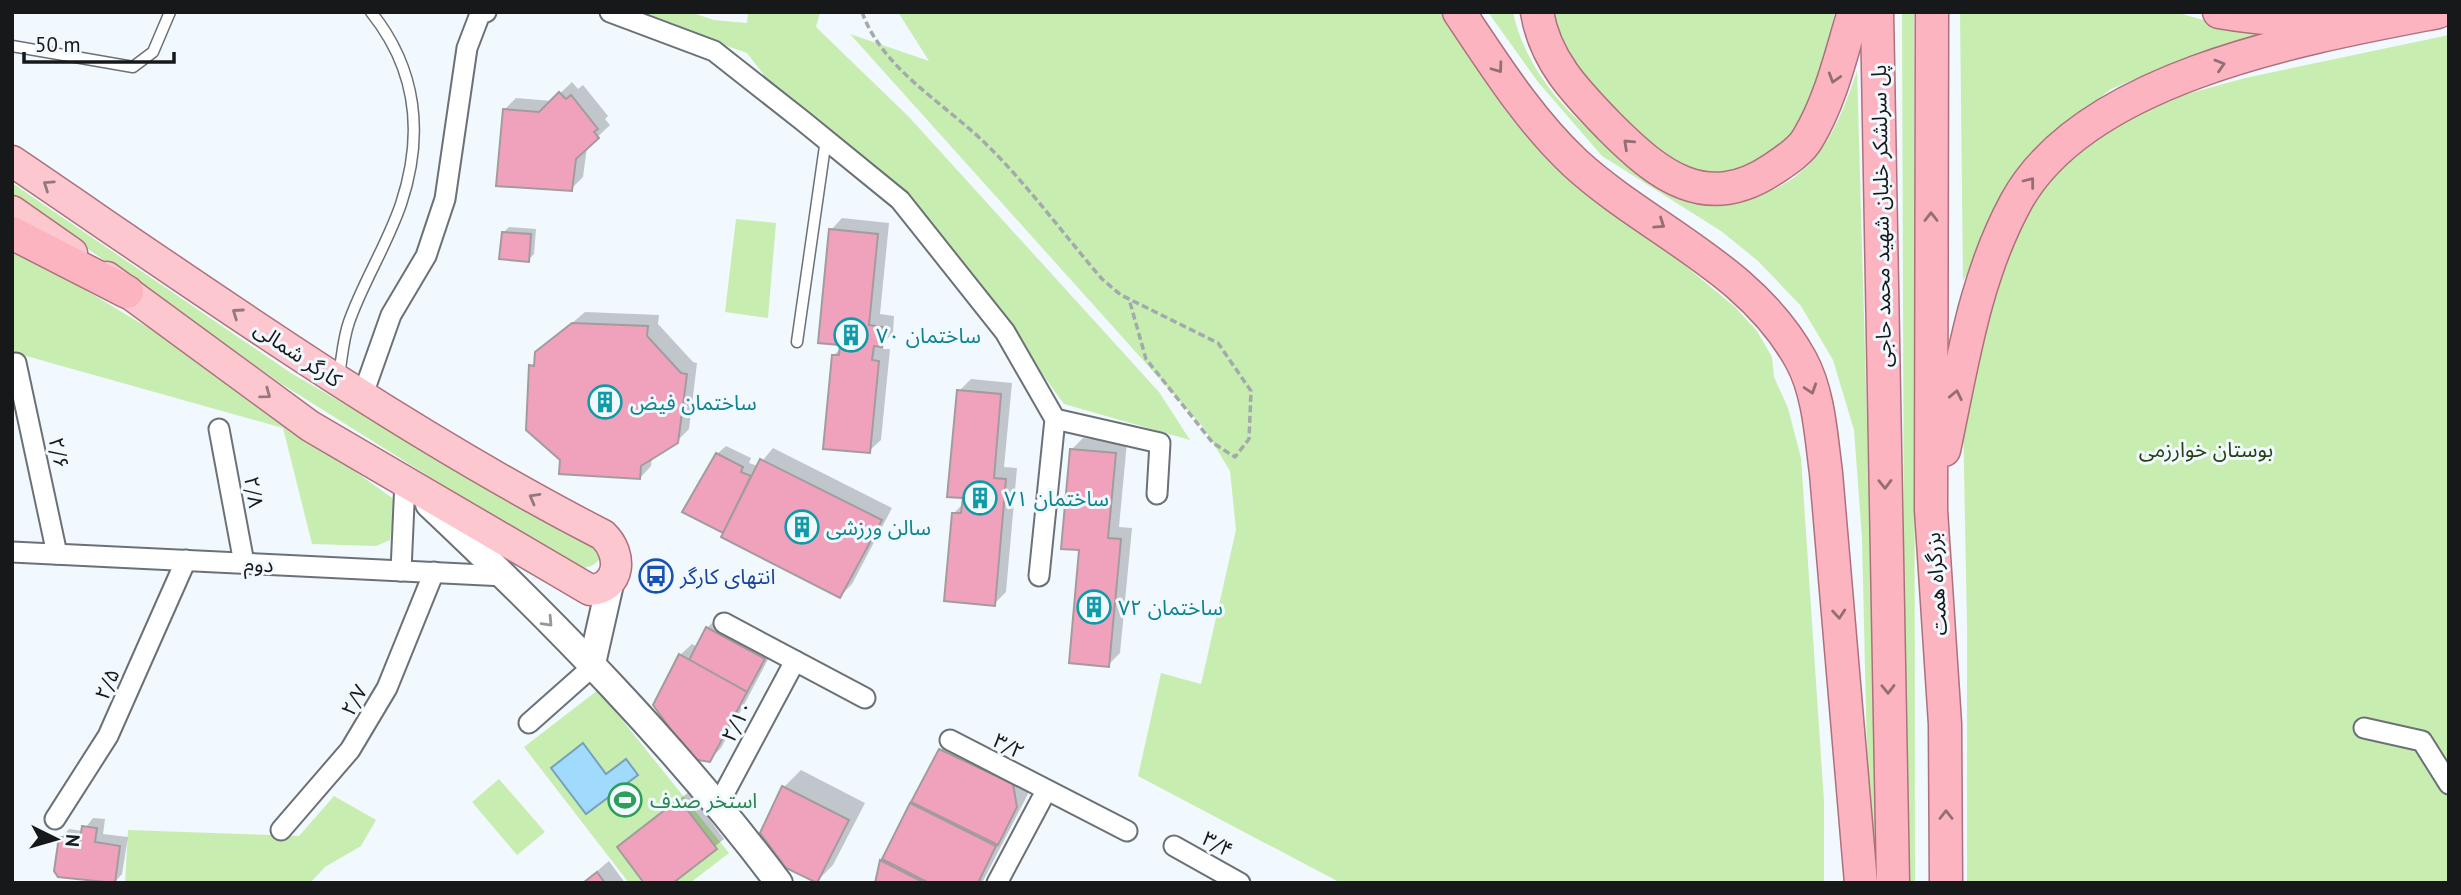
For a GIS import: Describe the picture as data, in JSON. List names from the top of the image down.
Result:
{
  "streets": {
    "highway": ["پل سرلشکر خلبان شهید محمد حاجی", "بزرگراه همت"],
    "main road": ["کارگر شمالی"],
    "street": [
      "۲/۶",
      "۲/۸",
      "دوم",
      "۲/۵",
      "۲/۷",
      "۲/۱۰",
      "۳/۲",
      "۳/۴"
    ]
  },
  "crossings": [
    ["۲/۶", "دوم"],
    ["۲/۸", "دوم"],
    ["دوم", "۲/۵"],
    ["دوم", "۲/۷"]
  ],
  "one_way": ["پل سرلشکر خلبان شهید محمد حاجی", "بزرگراه همت"],
  "parks": ["بوستان خوارزمی"],
  "places": {
    "building": [
      "ساختمان ۷۰",
      "ساختمان فیض",
      "ساختمان ۷۱",
      "سالن ورزشی",
      "ساختمان ۷۲"
    ],
    "bus stop": ["انتهای کارگر"],
    "sports": ["استخر صدف"]
  },
  "scale_bar": "50 m",
  "north": "right"
}
